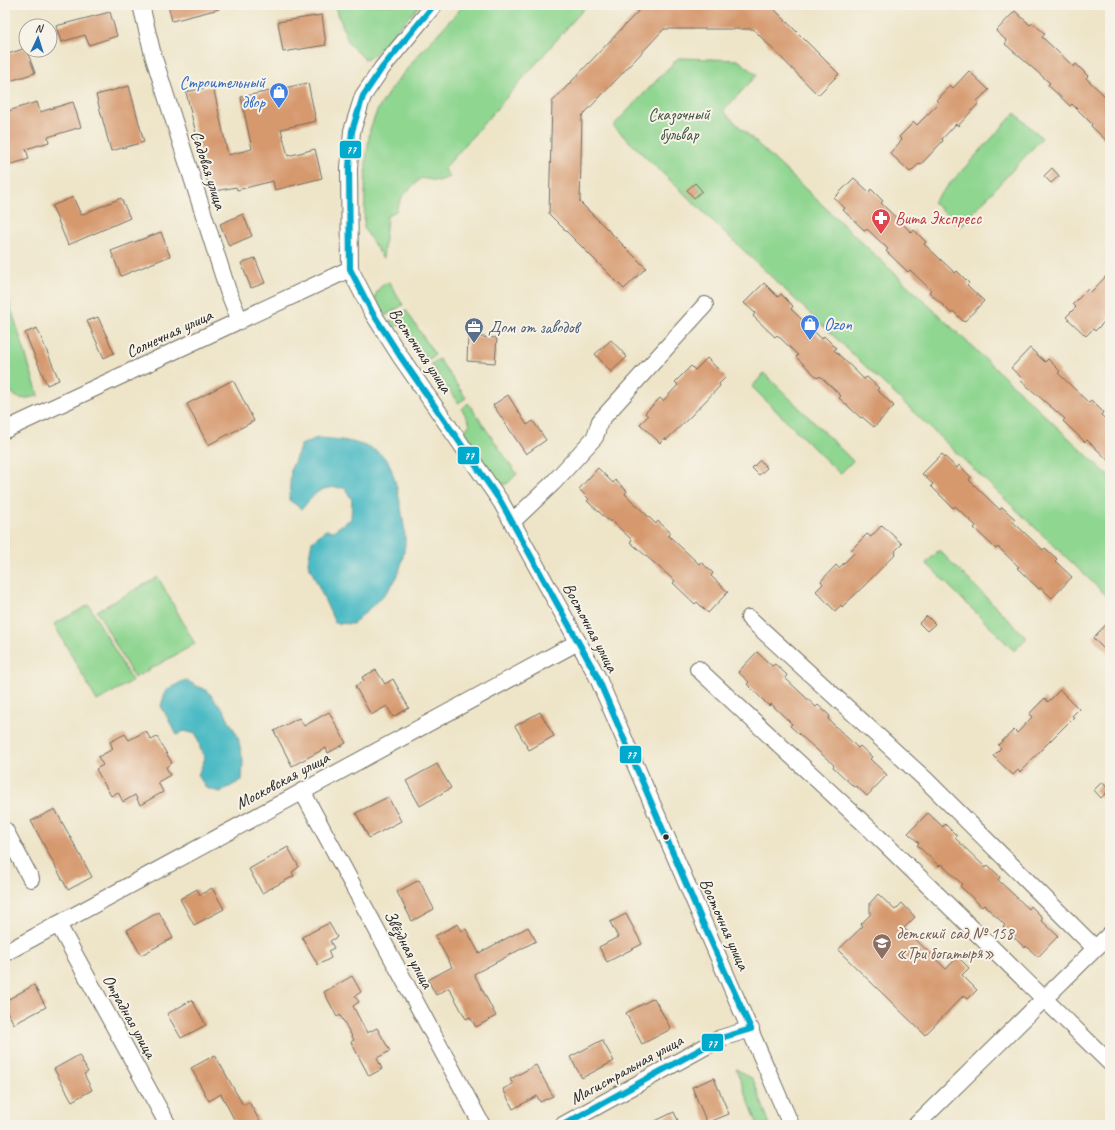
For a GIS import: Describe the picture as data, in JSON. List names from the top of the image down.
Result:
{
  "streets": {
    "street": [
      "Садовая улица",
      "Солнечная улица",
      "Восточная улица",
      "Московская улица",
      "Звёздная улица",
      "Отрадная улица",
      "Магистральная улица"
    ]
  },
  "crossings": [
    ["Садовая улица", "Солнечная улица"],
    ["Солнечная улица", "Восточная улица"],
    ["Восточная улица", "Московская улица"],
    ["Восточная улица", "Магистральная улица"],
    ["Московская улица", "Звёздная улица"],
    ["Московская улица", "Отрадная улица"]
  ],
  "parks": ["Сказочный бульвар"],
  "places": {
    "shop": ["Строительный двор", "Ozon"],
    "pharmacy": ["Вита Экспресс"],
    "office": ["Дом от заводов"],
    "school or university": ["детский сад № 158 «Три богатыря»"]
  },
  "lines": ["transit line 77"],
  "north": "top"
}
